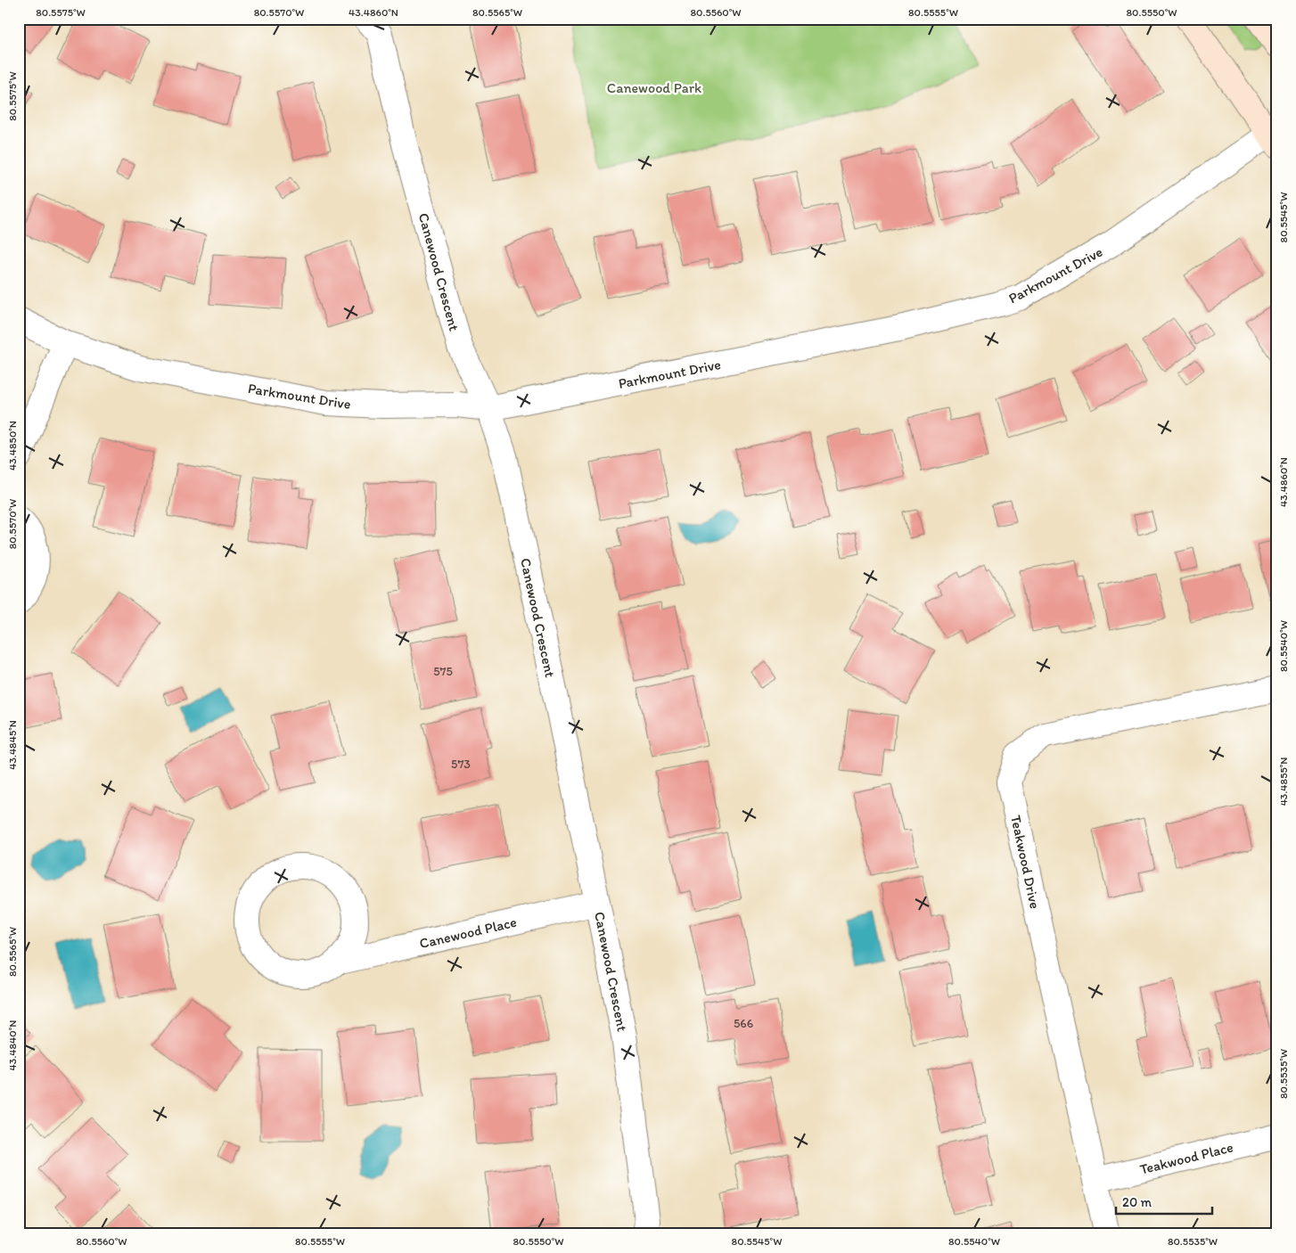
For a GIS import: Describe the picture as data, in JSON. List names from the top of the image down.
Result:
{
  "streets": {
    "street": [
      "Canewood Crescent",
      "Parkmount Drive",
      "Teakwood Drive",
      "Canewood Place",
      "Teakwood Place"
    ]
  },
  "crossings": [
    ["Canewood Crescent", "Parkmount Drive"],
    ["Canewood Crescent", "Canewood Place"],
    ["Teakwood Drive", "Teakwood Place"]
  ],
  "parks": ["Canewood Park"],
  "house_numbers": ["575", "573", "566"],
  "scale_bar": "20 m",
  "coordinates": [
    "80.5575°W",
    "80.5570°W",
    "43.4860°N",
    "80.5565°W",
    "80.5560°W",
    "80.5555°W",
    "80.5550°W",
    "80.5545°W",
    "43.4850°N",
    "80.5540°W",
    "43.4845°N",
    "43.4855°N",
    "43.4840°N",
    "80.5535°W"
  ]
}
